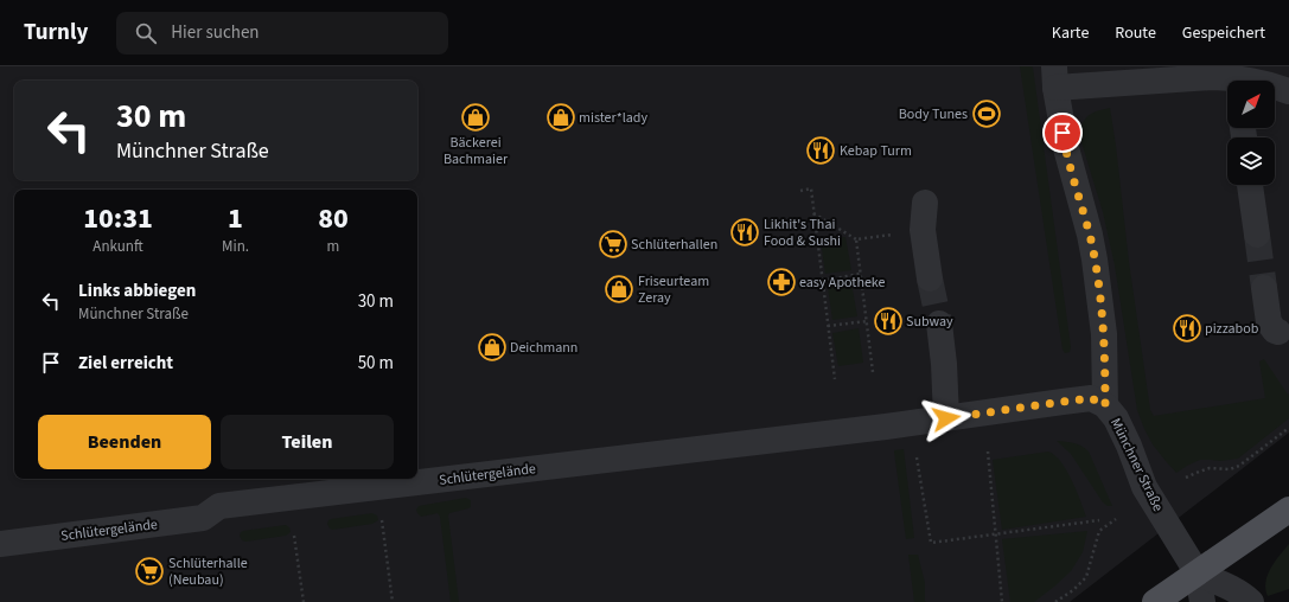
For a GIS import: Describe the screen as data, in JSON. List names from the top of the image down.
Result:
{
  "streets": {
    "street": ["Münchner Straße", "Schlütergelände"]
  },
  "crossings": [
    ["Münchner Straße", "Schlütergelände"]
  ],
  "places": {
    "sports": ["Body Tunes"],
    "shop": [
      "Bäckerei Bachmaier",
      "mister*lady",
      "Friseurteam Zeray",
      "Deichmann"
    ],
    "restaurant": [
      "Kebap Turm",
      "Likhit's Thai Food & Sushi",
      "Subway",
      "pizzabob"
    ],
    "supermarket": ["Schlüterhallen", "Schlüterhalle (Neubau)"],
    "pharmacy": ["easy Apotheke"]
  },
  "north": "top right",
  "page": {
    "header": "Turnly",
    "search": "Hier suchen",
    "nav": ["Karte", "Route", "Gespeichert"],
    "turn": ["30 m", "Münchner Straße"],
    "eta": [
      "10:31",
      "Ankunft",
      "1",
      "Min.",
      "80",
      "m"
    ],
    "list": [
      {
        "name": "Links abbiegen",
        "note": "Münchner Straße",
        "value": "30 m"
      },
      {
        "name": "Ziel erreicht",
        "value": "50 m"
      }
    ],
    "buttons": ["Beenden", "Teilen"]
  }
}
